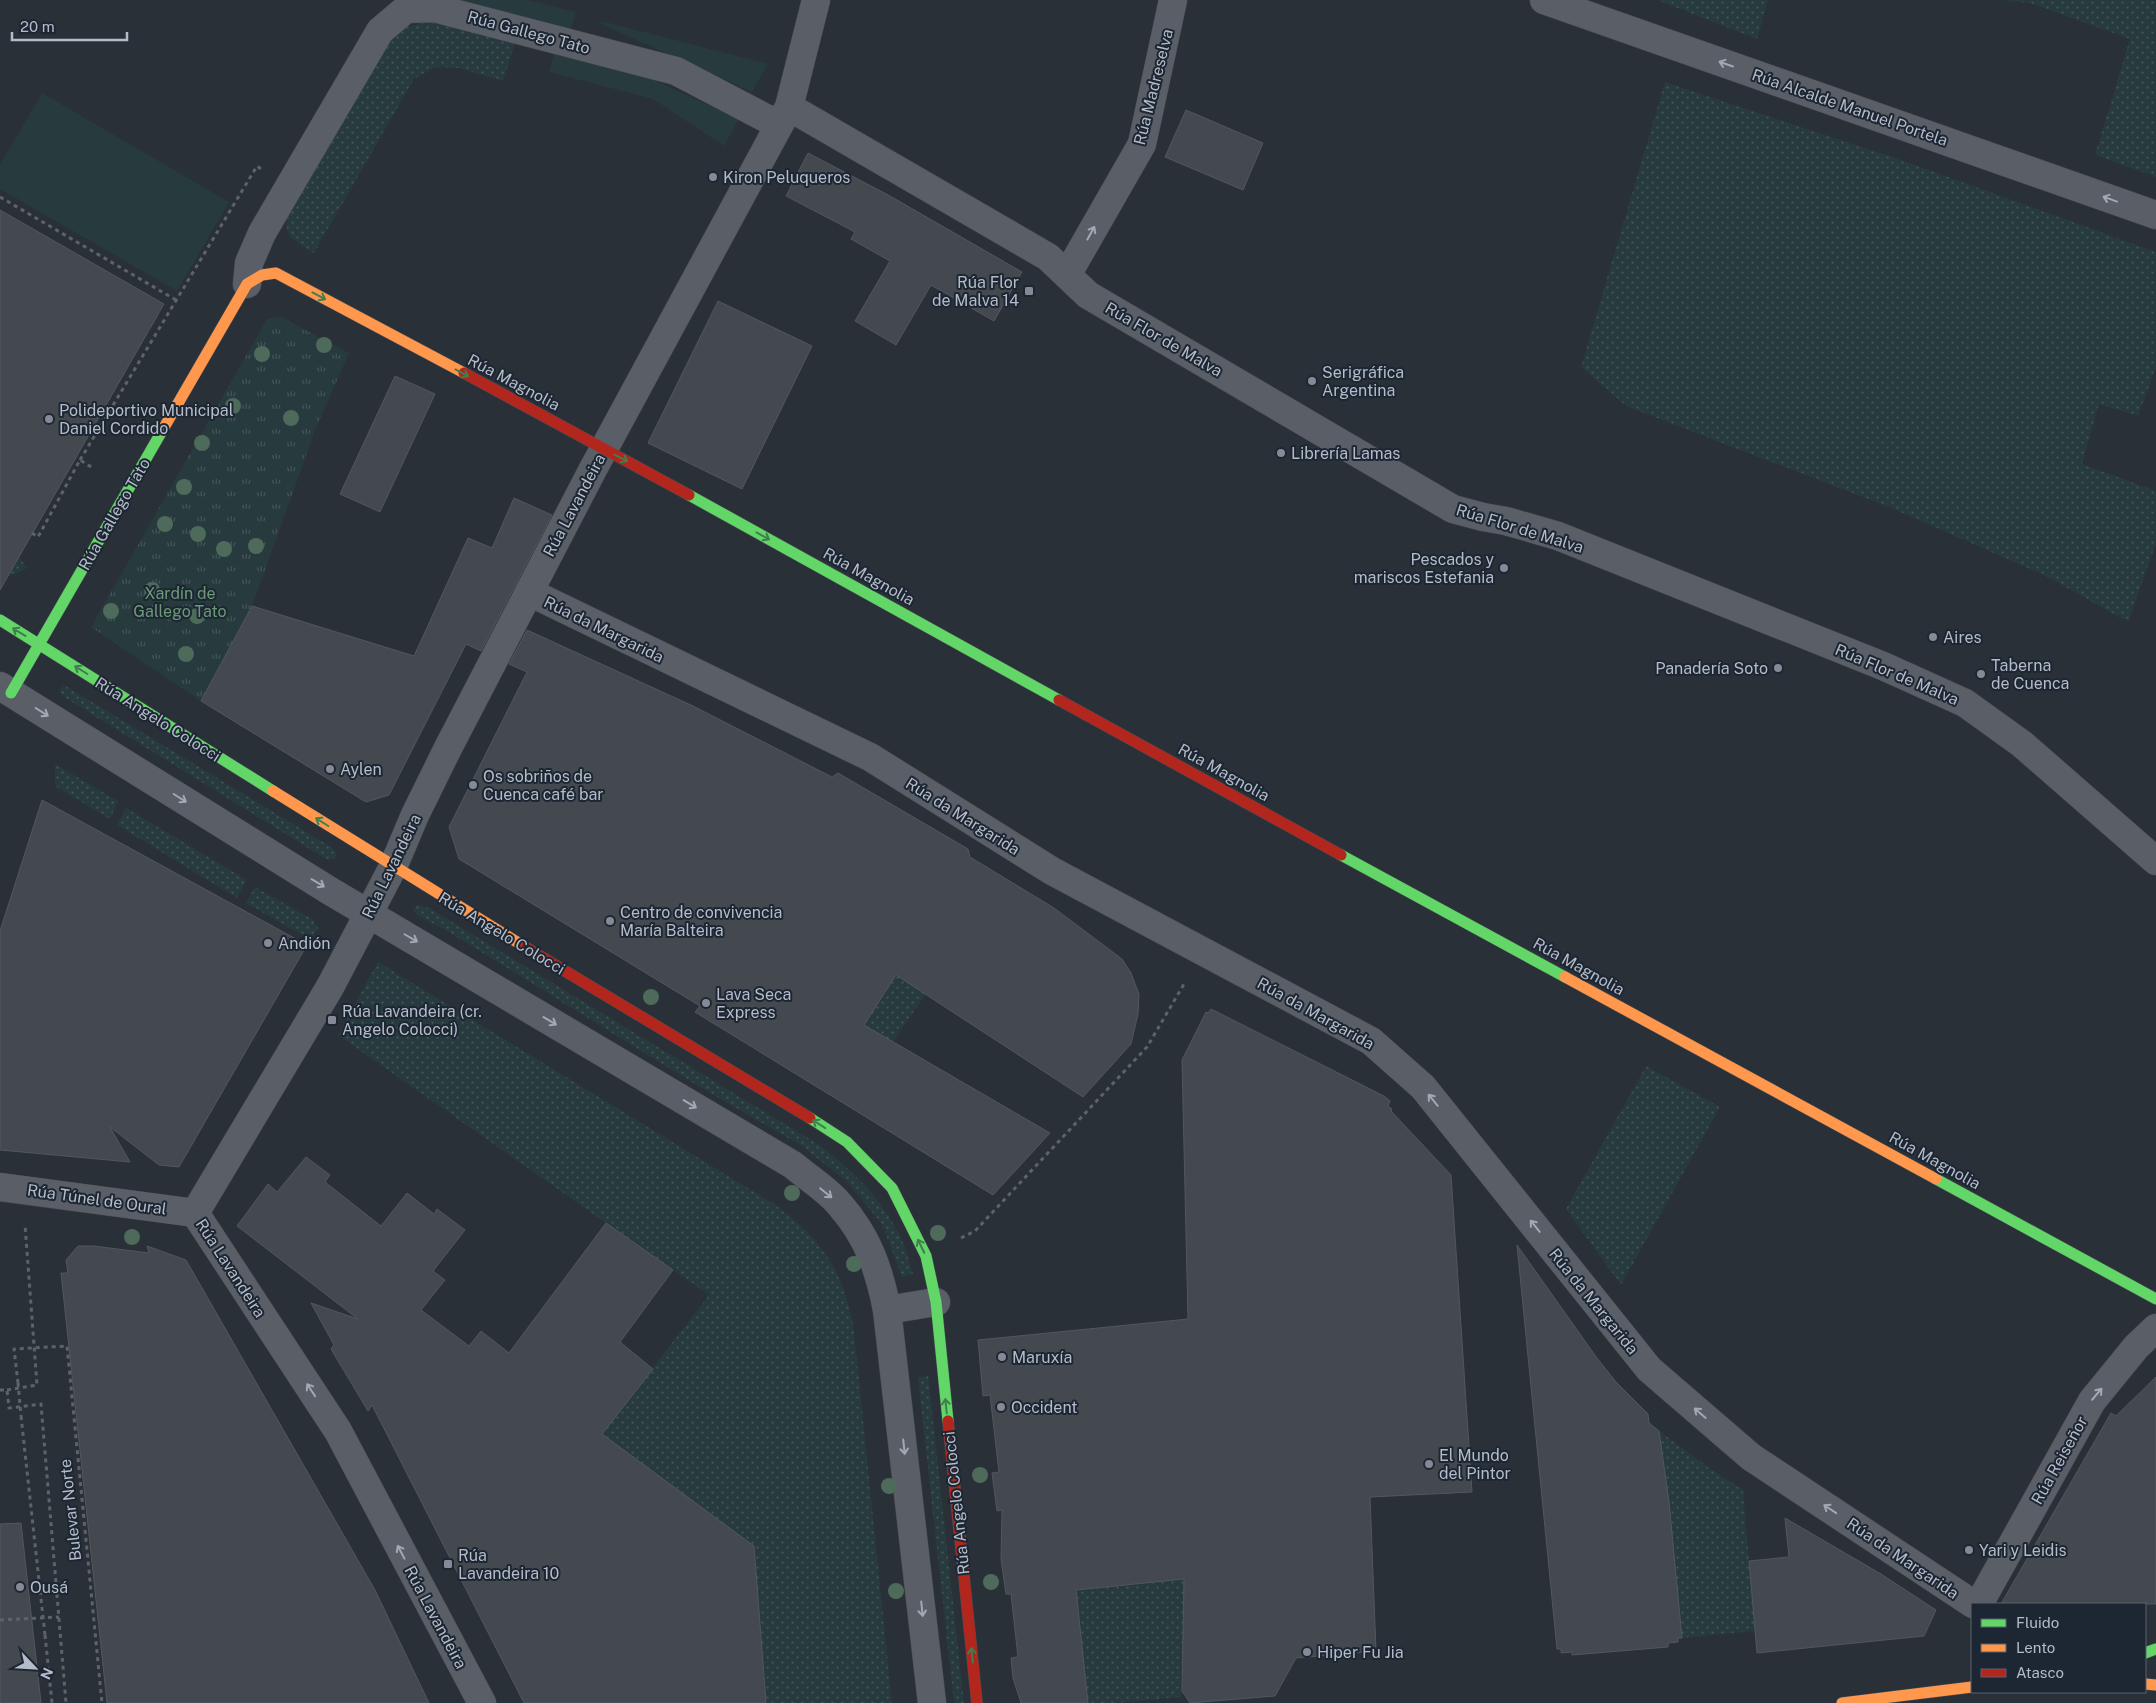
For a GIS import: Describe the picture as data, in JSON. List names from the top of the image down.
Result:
{
  "streets": {
    "street": [
      "Rúa Gallego Tato",
      "Rúa Madreselva",
      "Rúa Alcalde Manuel Portela",
      "Rúa Flor de Malva",
      "Rúa Magnolia",
      "Rúa Lavandeira",
      "Rúa da Margarida",
      "Rúa Angelo Colocci",
      "Rúa Túnel de Oural",
      "Rúa Reiseñor"
    ],
    "path": ["Bulevar Norte"]
  },
  "crossings": [
    ["Rúa Gallego Tato", "Rúa Flor de Malva"],
    ["Rúa Gallego Tato", "Rúa Magnolia"],
    ["Rúa Gallego Tato", "Rúa Lavandeira"],
    ["Rúa Gallego Tato", "Rúa Angelo Colocci"],
    ["Rúa Madreselva", "Rúa Flor de Malva"],
    ["Rúa Flor de Malva", "Rúa Lavandeira"],
    ["Rúa Magnolia", "Rúa Lavandeira"],
    ["Rúa Lavandeira", "Rúa da Margarida"],
    ["Rúa Lavandeira", "Rúa Angelo Colocci"],
    ["Rúa Lavandeira", "Rúa Túnel de Oural"]
  ],
  "one_way": [
    "Rúa Madreselva",
    "Rúa Alcalde Manuel Portela",
    "Rúa Magnolia",
    "Rúa da Margarida",
    "Rúa Reiseñor"
  ],
  "parks": ["Xardín de Gallego Tato"],
  "places": {
    "other": [
      "Kiron Peluqueros",
      "Serigráfica Argentina",
      "Polideportivo Municipal Daniel Cordido",
      "Librería Lamas",
      "Pescados y mariscos Estefania",
      "Aires",
      "Panadería Soto",
      "Taberna de Cuenca",
      "Aylen",
      "Os sobriños de Cuenca café bar",
      "Centro de convivencia María Balteira",
      "Andión",
      "Lava Seca Express",
      "Maruxía",
      "Occident",
      "El Mundo del Pintor",
      "Yari y Leidis",
      "Ousá",
      "Hiper Fu Jia"
    ],
    "transit": ["Rúa Flor de Malva 14", "Rúa Lavandeira (cr. Angelo Colocci)", "Rúa Lavandeira 10"]
  },
  "legend": ["Fluido", "Lento", "Atasco"],
  "scale_bar": "20 m",
  "north": "bottom right"
}
